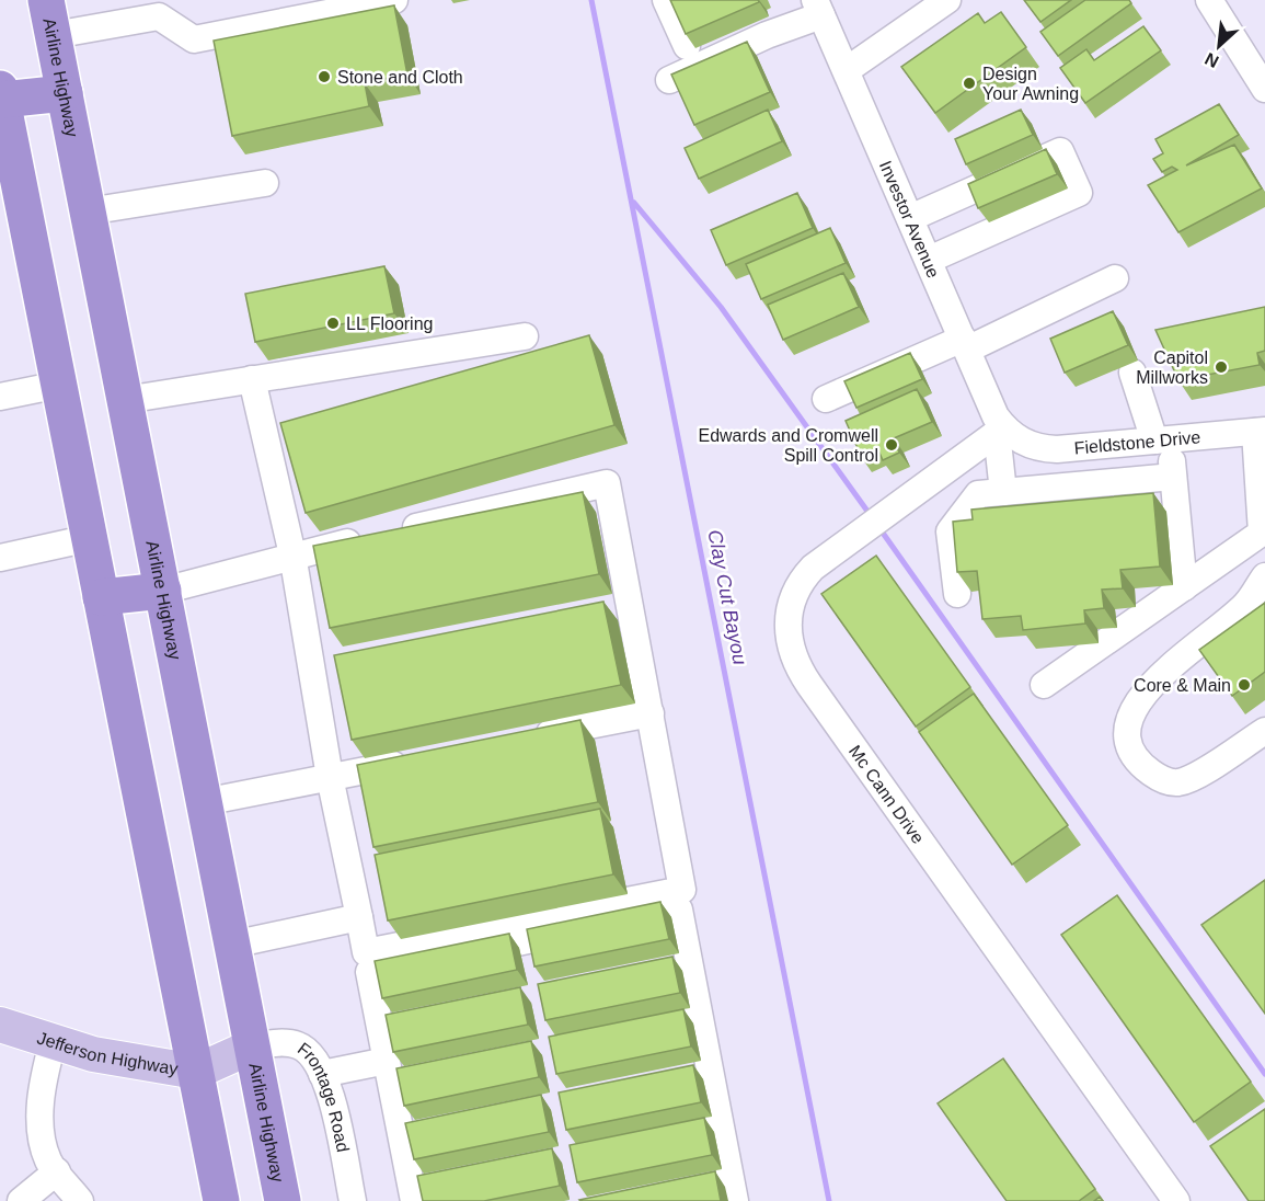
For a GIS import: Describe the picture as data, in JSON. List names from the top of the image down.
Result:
{
  "streets": {
    "highway": ["Airline Highway"],
    "main road": ["Jefferson Highway"],
    "street": [
      "Investor Avenue",
      "Fieldstone Drive",
      "Mc Cann Drive",
      "Frontage Road"
    ]
  },
  "crossings": [
    ["Airline Highway", "Jefferson Highway"],
    ["Airline Highway", "Frontage Road"],
    ["Investor Avenue", "Fieldstone Drive"],
    ["Investor Avenue", "Mc Cann Drive"],
    ["Fieldstone Drive", "Mc Cann Drive"],
    ["Jefferson Highway", "Frontage Road"]
  ],
  "water": ["Clay Cut Bayou"],
  "places": [
    "Stone and Cloth",
    "Design Your Awning",
    "LL Flooring",
    "Capitol Millworks",
    "Edwards and Cromwell Spill Control",
    "Core & Main"
  ],
  "north": "bottom left"
}
